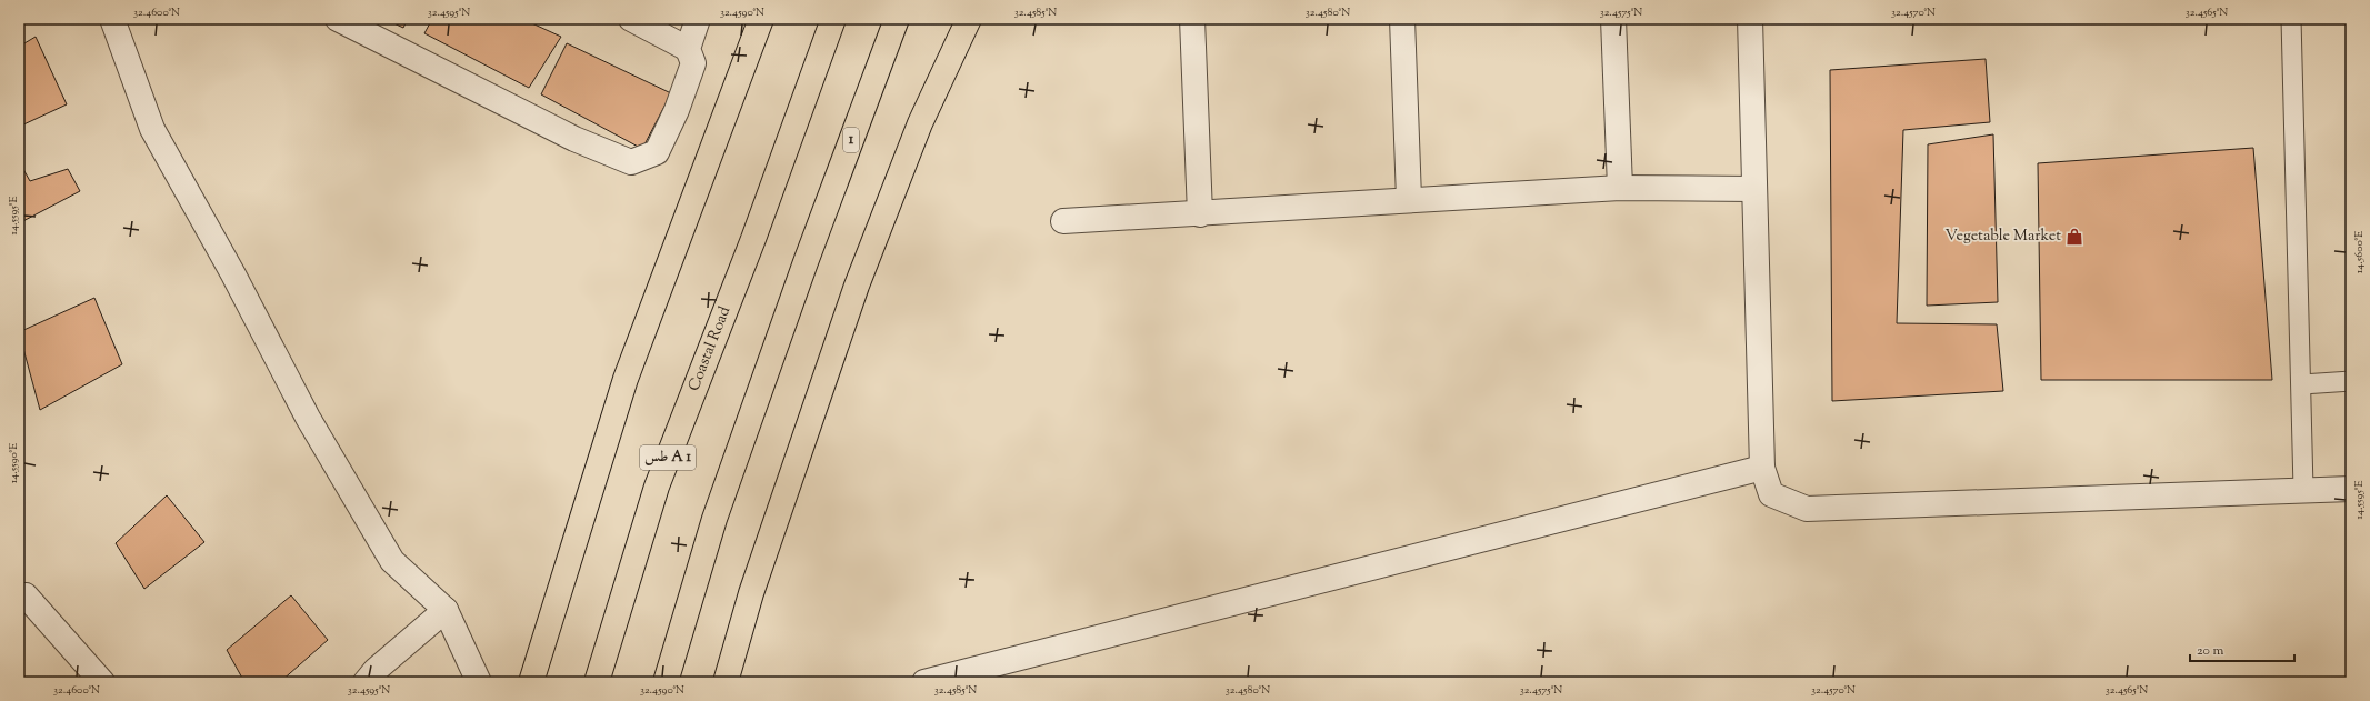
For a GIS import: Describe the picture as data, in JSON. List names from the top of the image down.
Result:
{
  "streets": {
    "highway": ["1", "Coastal Road", "طس A 1"]
  },
  "places": {
    "shop": ["Vegetable Market"]
  },
  "scale_bar": "20 m",
  "coordinates": [
    "32.4600°N",
    "32.4595°N",
    "32.4590°N",
    "32.4585°N",
    "32.4580°N",
    "32.4575°N",
    "32.4570°N",
    "32.4565°N",
    "14.5595°E",
    "14.5600°E",
    "14.5590°E"
  ]
}
